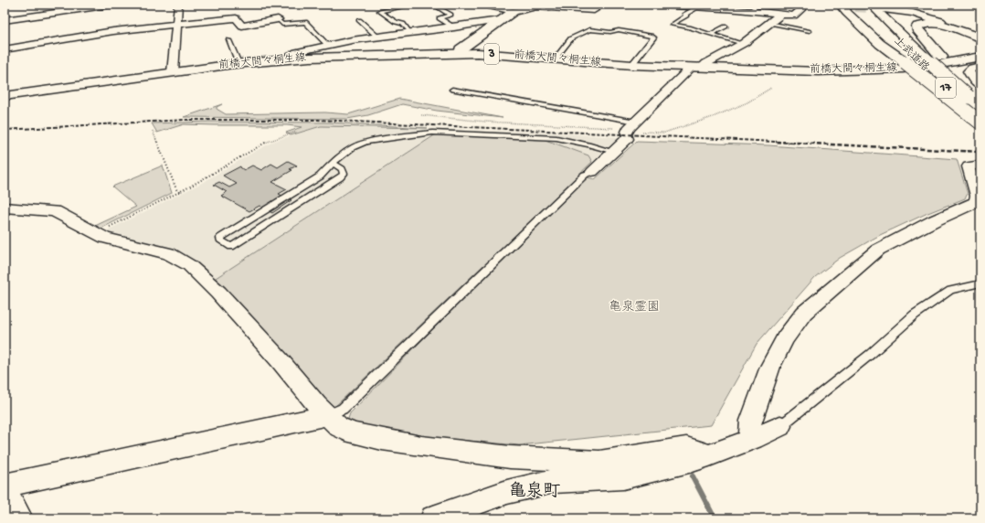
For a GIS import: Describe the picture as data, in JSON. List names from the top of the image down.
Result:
{
  "streets": {
    "main road": [
      "3",
      "上武道路",
      "前橋大間々桐生線",
      "17"
    ]
  },
  "districts": ["亀泉町"],
  "parks": ["亀泉霊園"]
}
